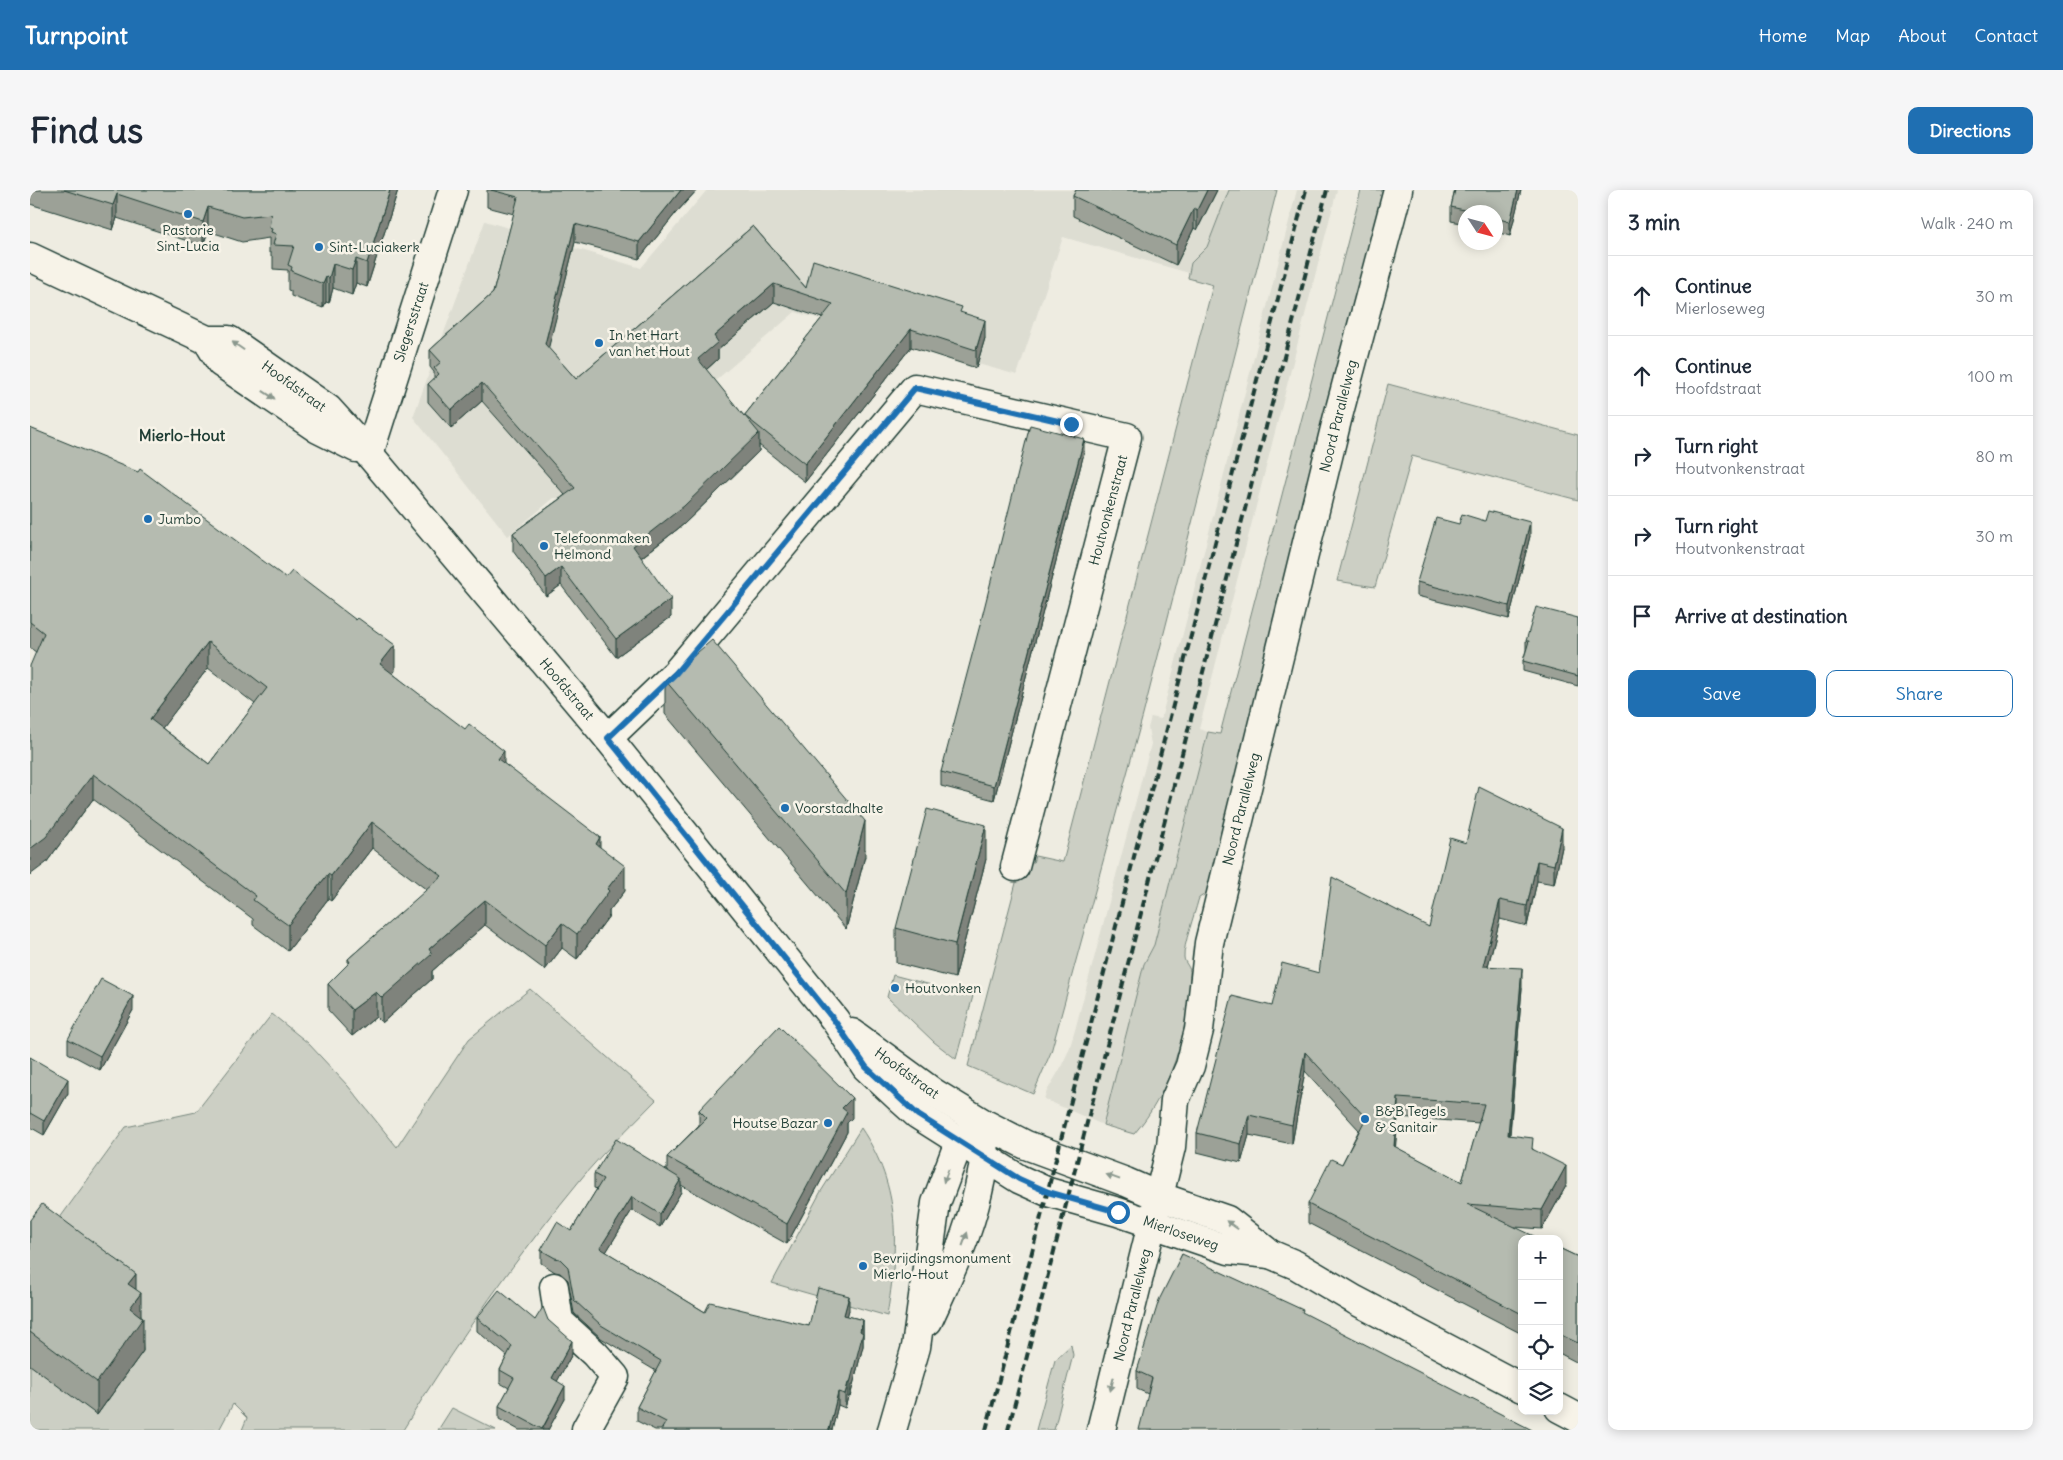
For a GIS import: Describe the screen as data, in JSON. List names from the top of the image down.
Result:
{
  "streets": {
    "street": [
      "Slegersstraat",
      "Hoofdstraat",
      "Noord Parallelweg",
      "Houtvonkenstraat",
      "Mierloseweg"
    ]
  },
  "crossings": [
    ["Slegersstraat", "Hoofdstraat"],
    ["Hoofdstraat", "Houtvonkenstraat"],
    ["Hoofdstraat", "Mierloseweg"],
    ["Noord Parallelweg", "Mierloseweg"]
  ],
  "districts": ["Mierlo-Hout"],
  "places": [
    "Pastorie Sint-Lucia",
    "Sint-Luciakerk",
    "In het Hart van het Hout",
    "Jumbo",
    "Telefoonmaken Helmond",
    "Voorstadhalte",
    "Houtvonken",
    "B&B Tegels & Sanitair",
    "Houtse Bazar",
    "Bevrijdingsmonument Mierlo-Hout"
  ],
  "north": "bottom right",
  "page": {
    "header": "Turnpoint",
    "nav": [
      "Home",
      "Map",
      "About",
      "Contact"
    ],
    "buttons": [
      "Directions",
      ["Save", "Share"]
    ],
    "title": "Find us",
    "heading": ["3 min", "Walk · 240 m"],
    "list": [
      ["Continue", "Mierloseweg", "30 m"],
      ["Continue", "Hoofdstraat", "100 m"],
      ["Turn right", "Houtvonkenstraat", "80 m"],
      ["Turn right", "Houtvonkenstraat", "30 m"],
      "Arrive at destination"
    ],
    "map_buttons": ["+", "−"]
  }
}
